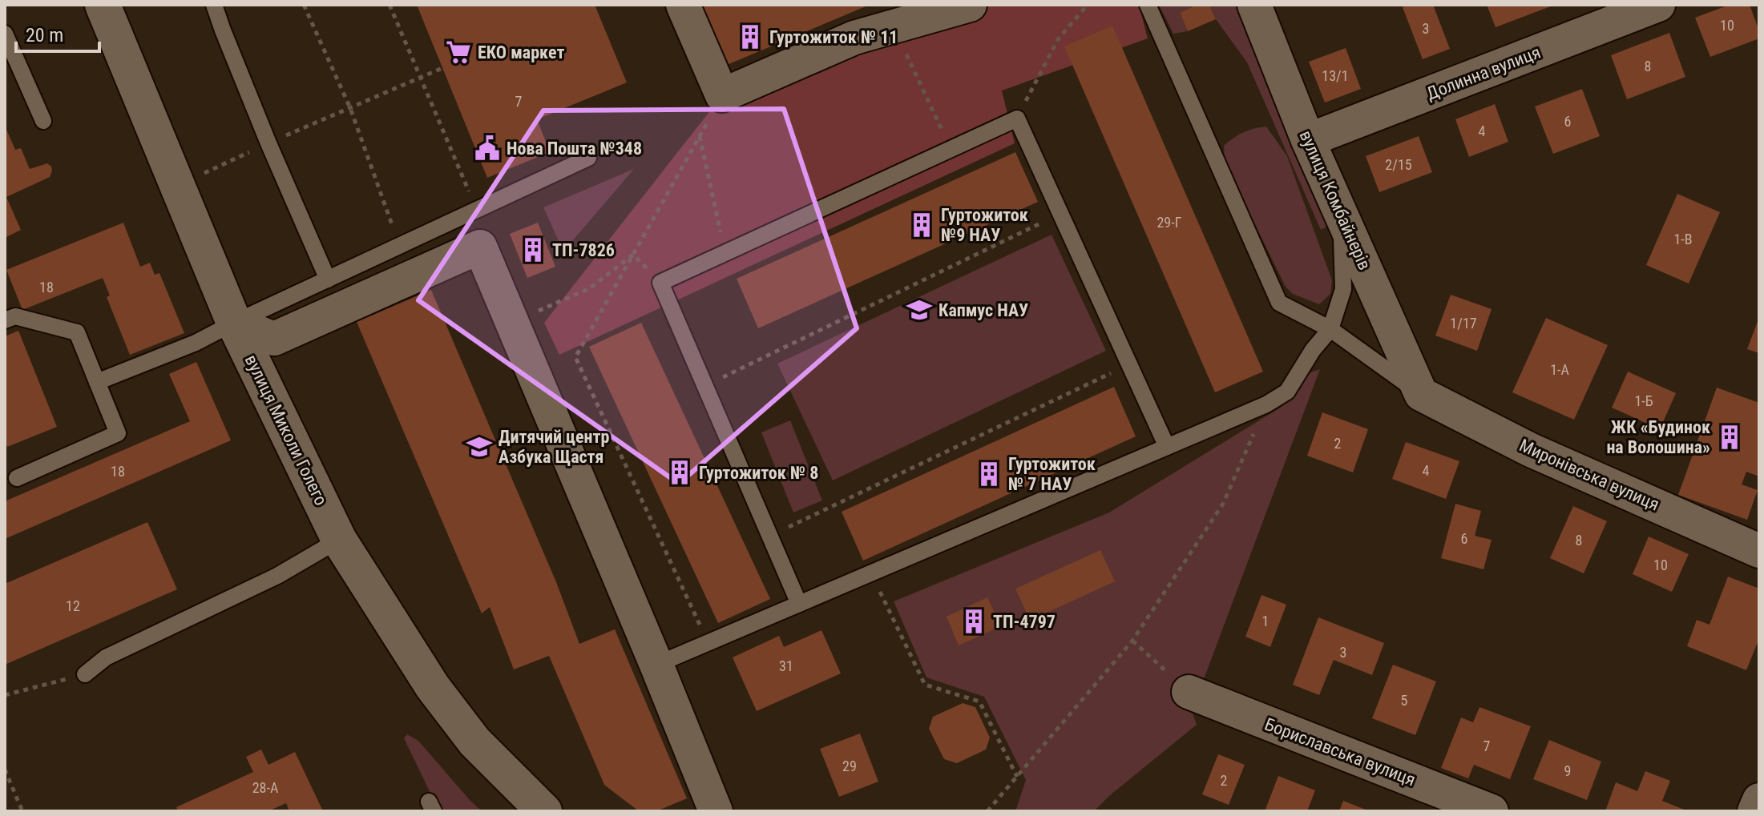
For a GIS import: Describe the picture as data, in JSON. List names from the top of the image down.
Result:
{
  "streets": {
    "main road": ["вулиця Миколи Голего"],
    "street": [
      "Долинна вулиця",
      "вулиця Комбайнерів",
      "Миронівська вулиця",
      "Бориславська вулиця"
    ]
  },
  "crossings": [
    ["Долинна вулиця", "вулиця Комбайнерів"],
    ["вулиця Комбайнерів", "Миронівська вулиця"]
  ],
  "places": {
    "building": [
      "Гуртожиток № 11",
      "Гуртожиток №9 НАУ",
      "ТП-7826",
      "ЖК «Будинок на Волошина»",
      "Гуртожиток № 8",
      "Гуртожиток № 7 НАУ",
      "ТП-4797"
    ],
    "supermarket": ["ЕКО маркет"],
    "public building": ["Нова Пошта №348"],
    "school or university": ["Капмус НАУ", "Дитячий центр Азбука Щастя"]
  },
  "house_numbers": [
    "10",
    "3",
    "8",
    "13/1",
    "7",
    "6",
    "4",
    "2/15",
    "29-Г",
    "1-В",
    "18",
    "1/17",
    "1-А",
    "1-Б",
    "2",
    "4",
    "18",
    "6",
    "8",
    "10",
    "12",
    "1",
    "3",
    "31",
    "5",
    "7",
    "29",
    "9",
    "2",
    "28-А"
  ],
  "scale_bar": "20 m"
}
